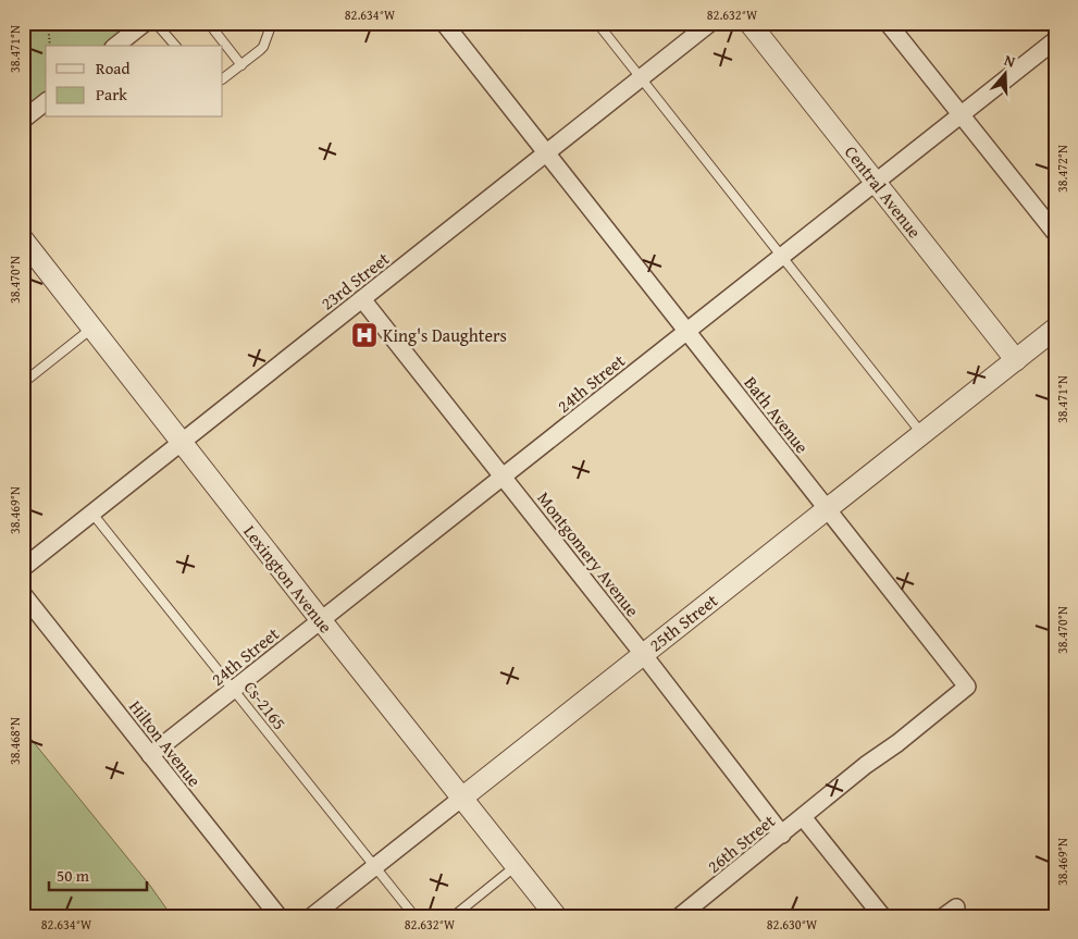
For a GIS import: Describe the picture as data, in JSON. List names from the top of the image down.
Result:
{
  "streets": {
    "street": [
      "Central Avenue",
      "23rd Street",
      "24th Street",
      "Bath Avenue",
      "Montgomery Avenue",
      "Lexington Avenue",
      "25th Street",
      "Hilton Avenue",
      "26th Street"
    ],
    "lane": ["Cs-2165"]
  },
  "crossings": [
    ["Central Avenue", "24th Street"],
    ["Central Avenue", "25th Street"],
    ["23rd Street", "Bath Avenue"],
    ["23rd Street", "Montgomery Avenue"],
    ["23rd Street", "Lexington Avenue"],
    ["23rd Street", "Cs-2165"],
    ["24th Street", "Bath Avenue"],
    ["24th Street", "Montgomery Avenue"],
    ["24th Street", "Lexington Avenue"],
    ["24th Street", "Cs-2165"],
    ["24th Street", "Hilton Avenue"],
    ["Bath Avenue", "25th Street"],
    ["Bath Avenue", "26th Street"],
    ["Montgomery Avenue", "25th Street"],
    ["Montgomery Avenue", "26th Street"],
    ["Lexington Avenue", "25th Street"],
    ["25th Street", "Cs-2165"]
  ],
  "places": {
    "hospital": ["King's Daughters"]
  },
  "legend": ["Road", "Park"],
  "scale_bar": "50 m",
  "north": "top",
  "coordinates": [
    "82.634°W",
    "82.632°W",
    "38.471°N",
    "38.472°N",
    "38.470°N",
    "38.469°N",
    "38.468°N",
    "82.630°W"
  ]
}
